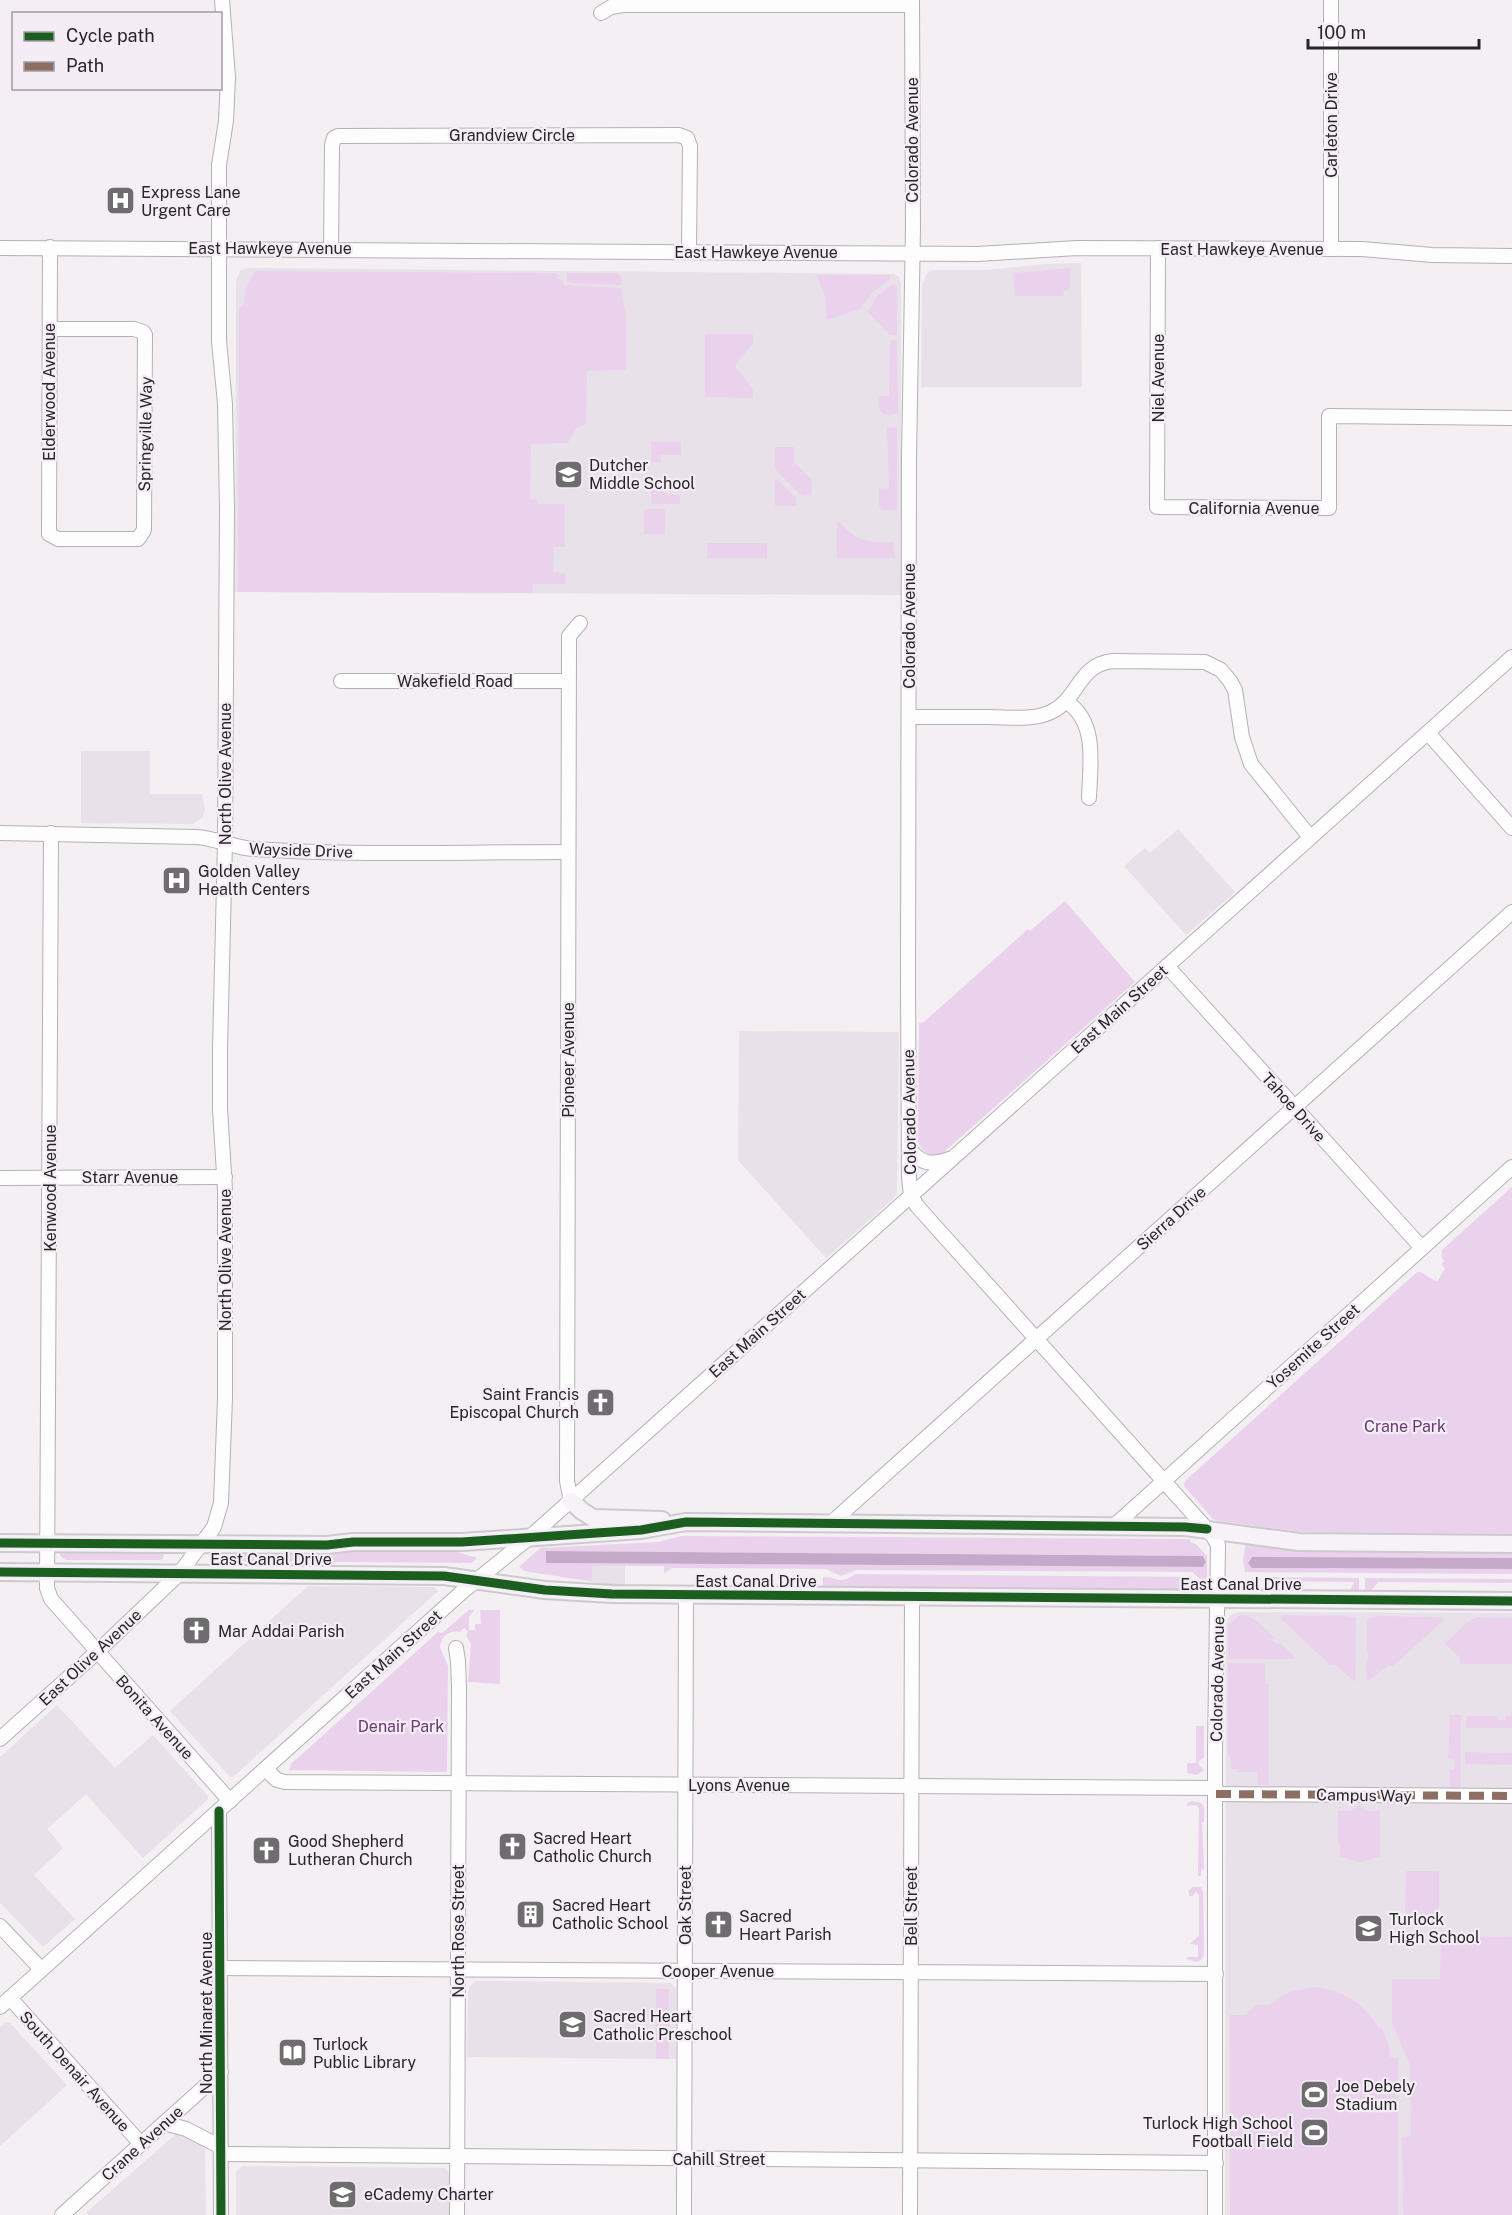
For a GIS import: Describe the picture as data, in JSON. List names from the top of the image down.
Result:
{
  "streets": {
    "main road": ["East Canal Drive"],
    "street": [
      "Carleton Drive",
      "Grandview Circle",
      "Colorado Avenue",
      "East Hawkeye Avenue",
      "Niel Avenue",
      "Elderwood Avenue",
      "Springville Way",
      "California Avenue",
      "Wakefield Road",
      "North Olive Avenue",
      "Wayside Drive",
      "East Main Street",
      "Pioneer Avenue",
      "Tahoe Drive",
      "Starr Avenue",
      "Kenwood Avenue",
      "Sierra Drive",
      "Yosemite Street",
      "East Olive Avenue",
      "Bonita Avenue",
      "Lyons Avenue",
      "Campus Way",
      "Oak Street",
      "Bell Street",
      "North Rose Street",
      "Cooper Avenue",
      "North Minaret Avenue",
      "South Denair Avenue",
      "Crane Avenue",
      "Cahill Street"
    ]
  },
  "crossings": [
    ["Carleton Drive", "East Hawkeye Avenue"],
    ["Grandview Circle", "East Hawkeye Avenue"],
    ["Colorado Avenue", "East Hawkeye Avenue"],
    ["Colorado Avenue", "East Main Street"],
    ["Colorado Avenue", "Sierra Drive"],
    ["Colorado Avenue", "Yosemite Street"],
    ["Colorado Avenue", "East Canal Drive"],
    ["Colorado Avenue", "Lyons Avenue"],
    ["Colorado Avenue", "Campus Way"],
    ["Colorado Avenue", "Cooper Avenue"],
    ["Colorado Avenue", "Cahill Street"],
    ["East Hawkeye Avenue", "Niel Avenue"],
    ["East Hawkeye Avenue", "Elderwood Avenue"],
    ["East Hawkeye Avenue", "North Olive Avenue"],
    ["Niel Avenue", "California Avenue"],
    ["Elderwood Avenue", "Springville Way"],
    ["Wakefield Road", "Pioneer Avenue"],
    ["North Olive Avenue", "Wayside Drive"],
    ["North Olive Avenue", "Starr Avenue"],
    ["North Olive Avenue", "East Canal Drive"],
    ["North Olive Avenue", "East Olive Avenue"],
    ["Wayside Drive", "Pioneer Avenue"],
    ["Wayside Drive", "Kenwood Avenue"],
    ["East Main Street", "Pioneer Avenue"],
    ["East Main Street", "Tahoe Drive"],
    ["East Main Street", "East Canal Drive"],
    ["East Main Street", "Bonita Avenue"],
    ["East Main Street", "Lyons Avenue"],
    ["East Main Street", "North Minaret Avenue"],
    ["East Main Street", "South Denair Avenue"],
    ["Tahoe Drive", "Sierra Drive"],
    ["Tahoe Drive", "Yosemite Street"],
    ["Starr Avenue", "Kenwood Avenue"],
    ["Kenwood Avenue", "East Canal Drive"],
    ["Kenwood Avenue", "Bonita Avenue"],
    ["Sierra Drive", "East Canal Drive"],
    ["Yosemite Street", "East Canal Drive"],
    ["East Canal Drive", "East Olive Avenue"],
    ["East Canal Drive", "Bonita Avenue"],
    ["East Canal Drive", "Oak Street"],
    ["East Canal Drive", "Bell Street"],
    ["East Olive Avenue", "Bonita Avenue"],
    ["Lyons Avenue", "Campus Way"],
    ["Lyons Avenue", "Oak Street"],
    ["Lyons Avenue", "Bell Street"],
    ["Lyons Avenue", "North Rose Street"],
    ["Oak Street", "Cooper Avenue"],
    ["Oak Street", "Cahill Street"],
    ["Bell Street", "Cooper Avenue"],
    ["Bell Street", "Cahill Street"],
    ["North Rose Street", "Cooper Avenue"],
    ["North Rose Street", "Cahill Street"],
    ["Cooper Avenue", "North Minaret Avenue"],
    ["North Minaret Avenue", "Crane Avenue"],
    ["North Minaret Avenue", "Cahill Street"],
    ["South Denair Avenue", "Crane Avenue"]
  ],
  "parks": ["Crane Park", "Denair Park"],
  "places": {
    "hospital": ["Express Lane Urgent Care", "Golden Valley Health Centers"],
    "school or university": [
      "Dutcher Middle School",
      "Turlock High School",
      "Sacred Heart Catholic Preschool",
      "eCademy Charter"
    ],
    "church": [
      "Saint Francis Episcopal Church",
      "Mar Addai Parish",
      "Sacred Heart Catholic Church",
      "Good Shepherd Lutheran Church",
      "Sacred Heart Parish"
    ],
    "building": ["Sacred Heart Catholic School"],
    "library": ["Turlock Public Library"],
    "sports": ["Joe Debely Stadium", "Turlock High School Football Field"]
  },
  "legend": ["Cycle path", "Path"],
  "scale_bar": "100 m"
}
